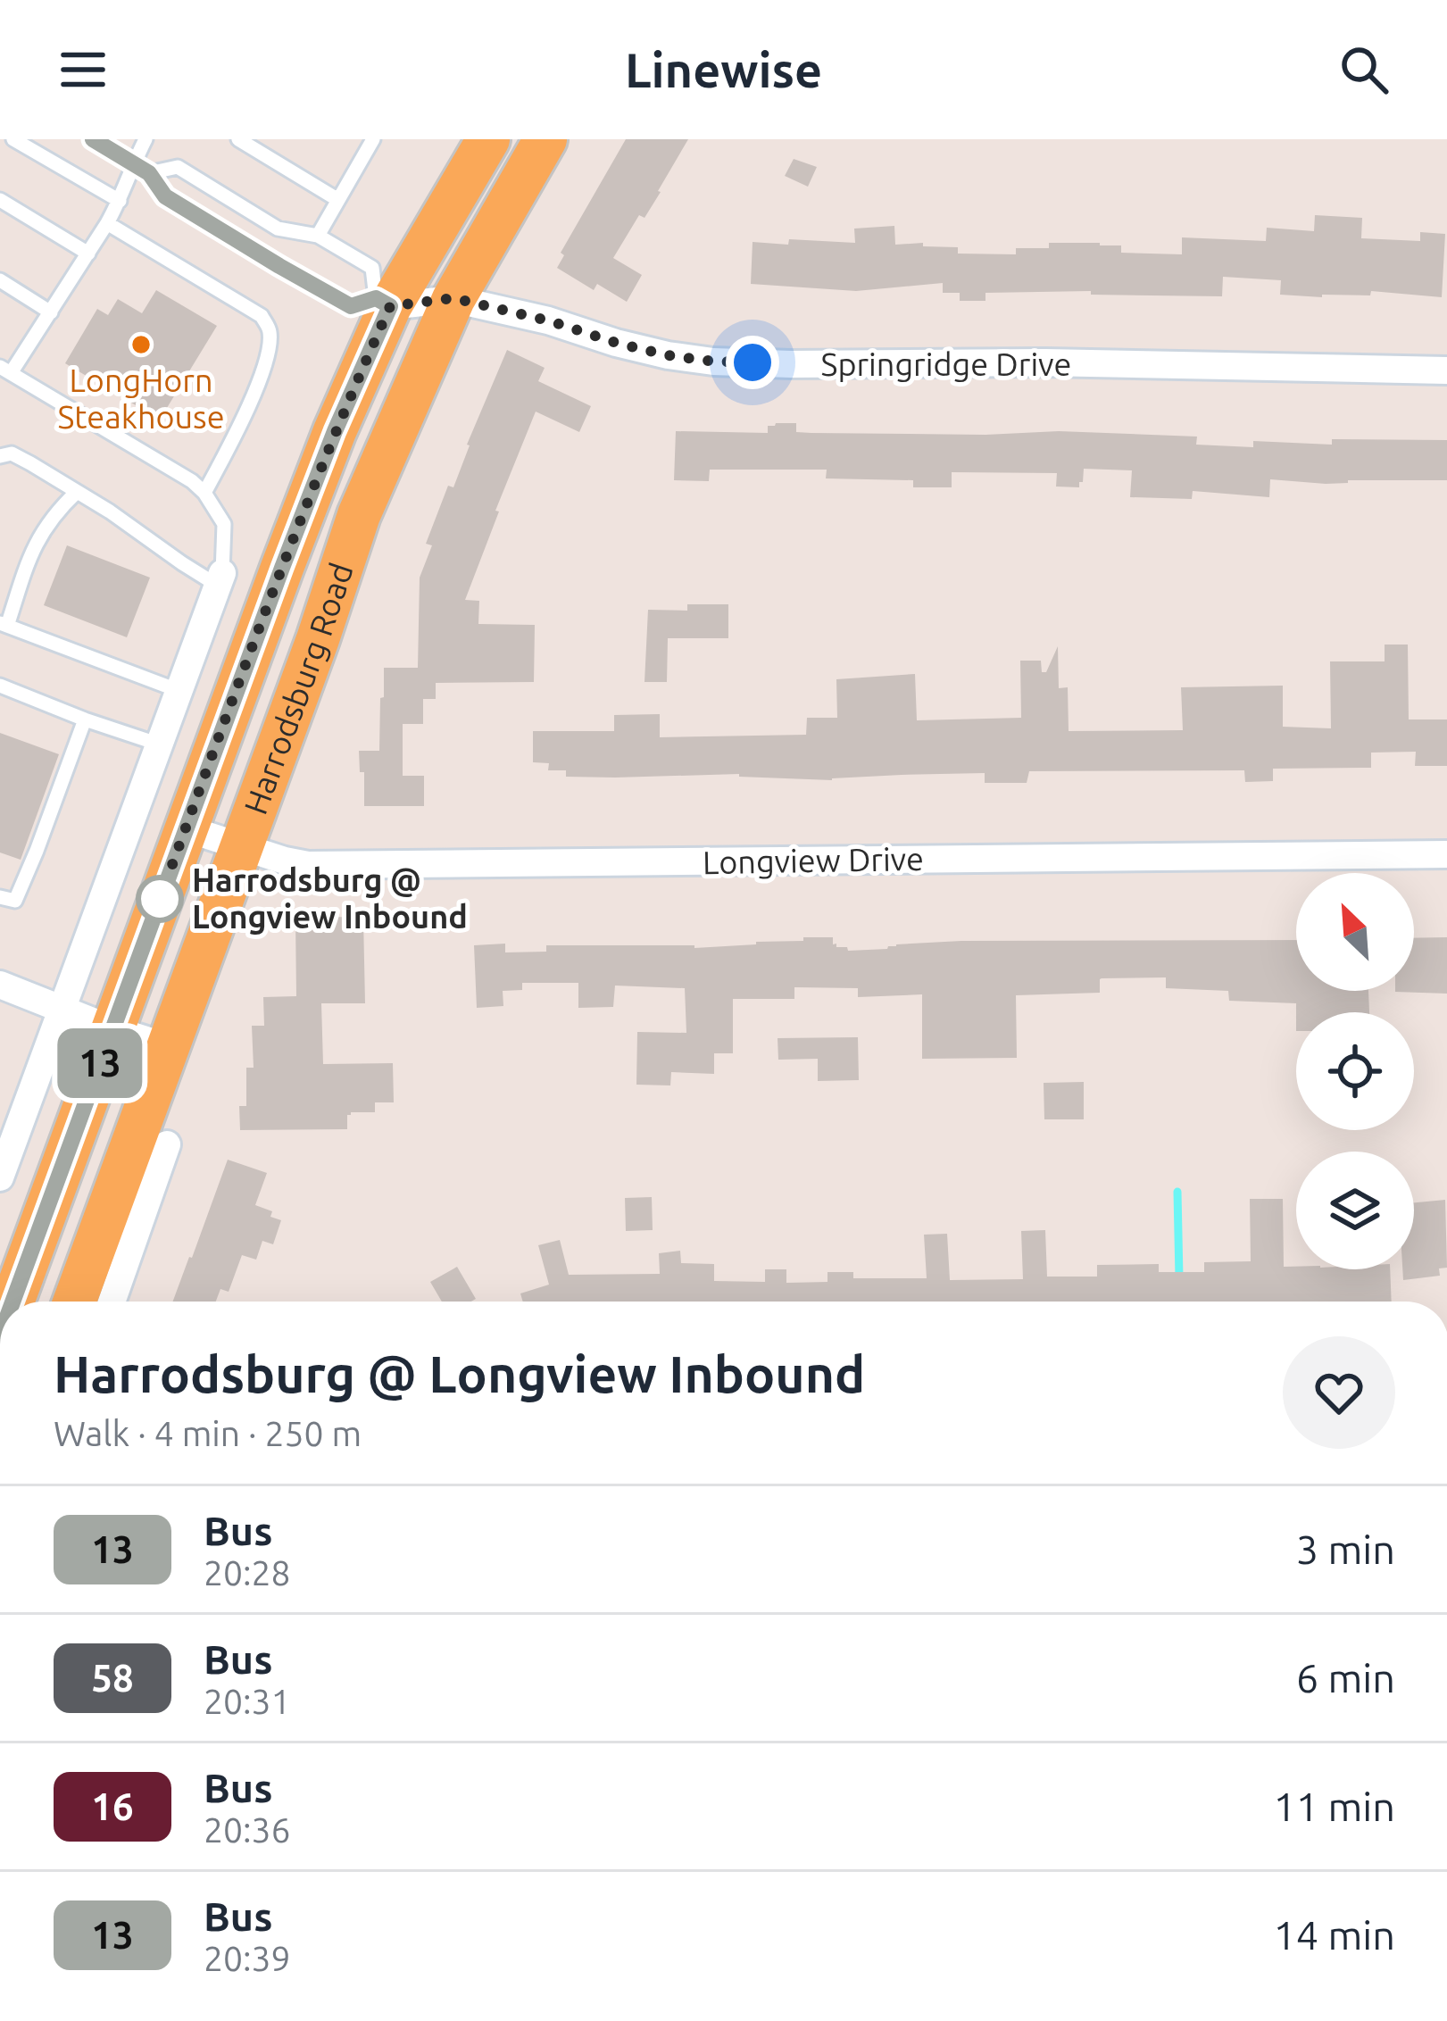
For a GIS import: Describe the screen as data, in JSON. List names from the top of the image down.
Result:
{
  "streets": {
    "main road": ["Harrodsburg Road"],
    "street": ["Springridge Drive", "Longview Drive"]
  },
  "crossings": [
    ["Springridge Drive", "Harrodsburg Road"],
    ["Harrodsburg Road", "Longview Drive"]
  ],
  "places": ["LongHorn Steakhouse", "Harrodsburg @ Longview Inbound"],
  "lines": ["bus line 13"],
  "north": "top left",
  "page": {
    "header": "Linewise",
    "on_map": "13",
    "heading": ["Harrodsburg @ Longview Inbound", "Walk · 4 min · 250 m"],
    "list": [
      {
        "mark": "13",
        "name": "Bus",
        "note": "20:28",
        "value": "3 min"
      },
      {
        "mark": "58",
        "name": "Bus",
        "note": "20:31",
        "value": "6 min"
      },
      {
        "mark": "16",
        "name": "Bus",
        "note": "20:36",
        "value": "11 min"
      },
      {
        "mark": "13",
        "name": "Bus",
        "note": "20:39",
        "value": "14 min"
      }
    ]
  }
}
